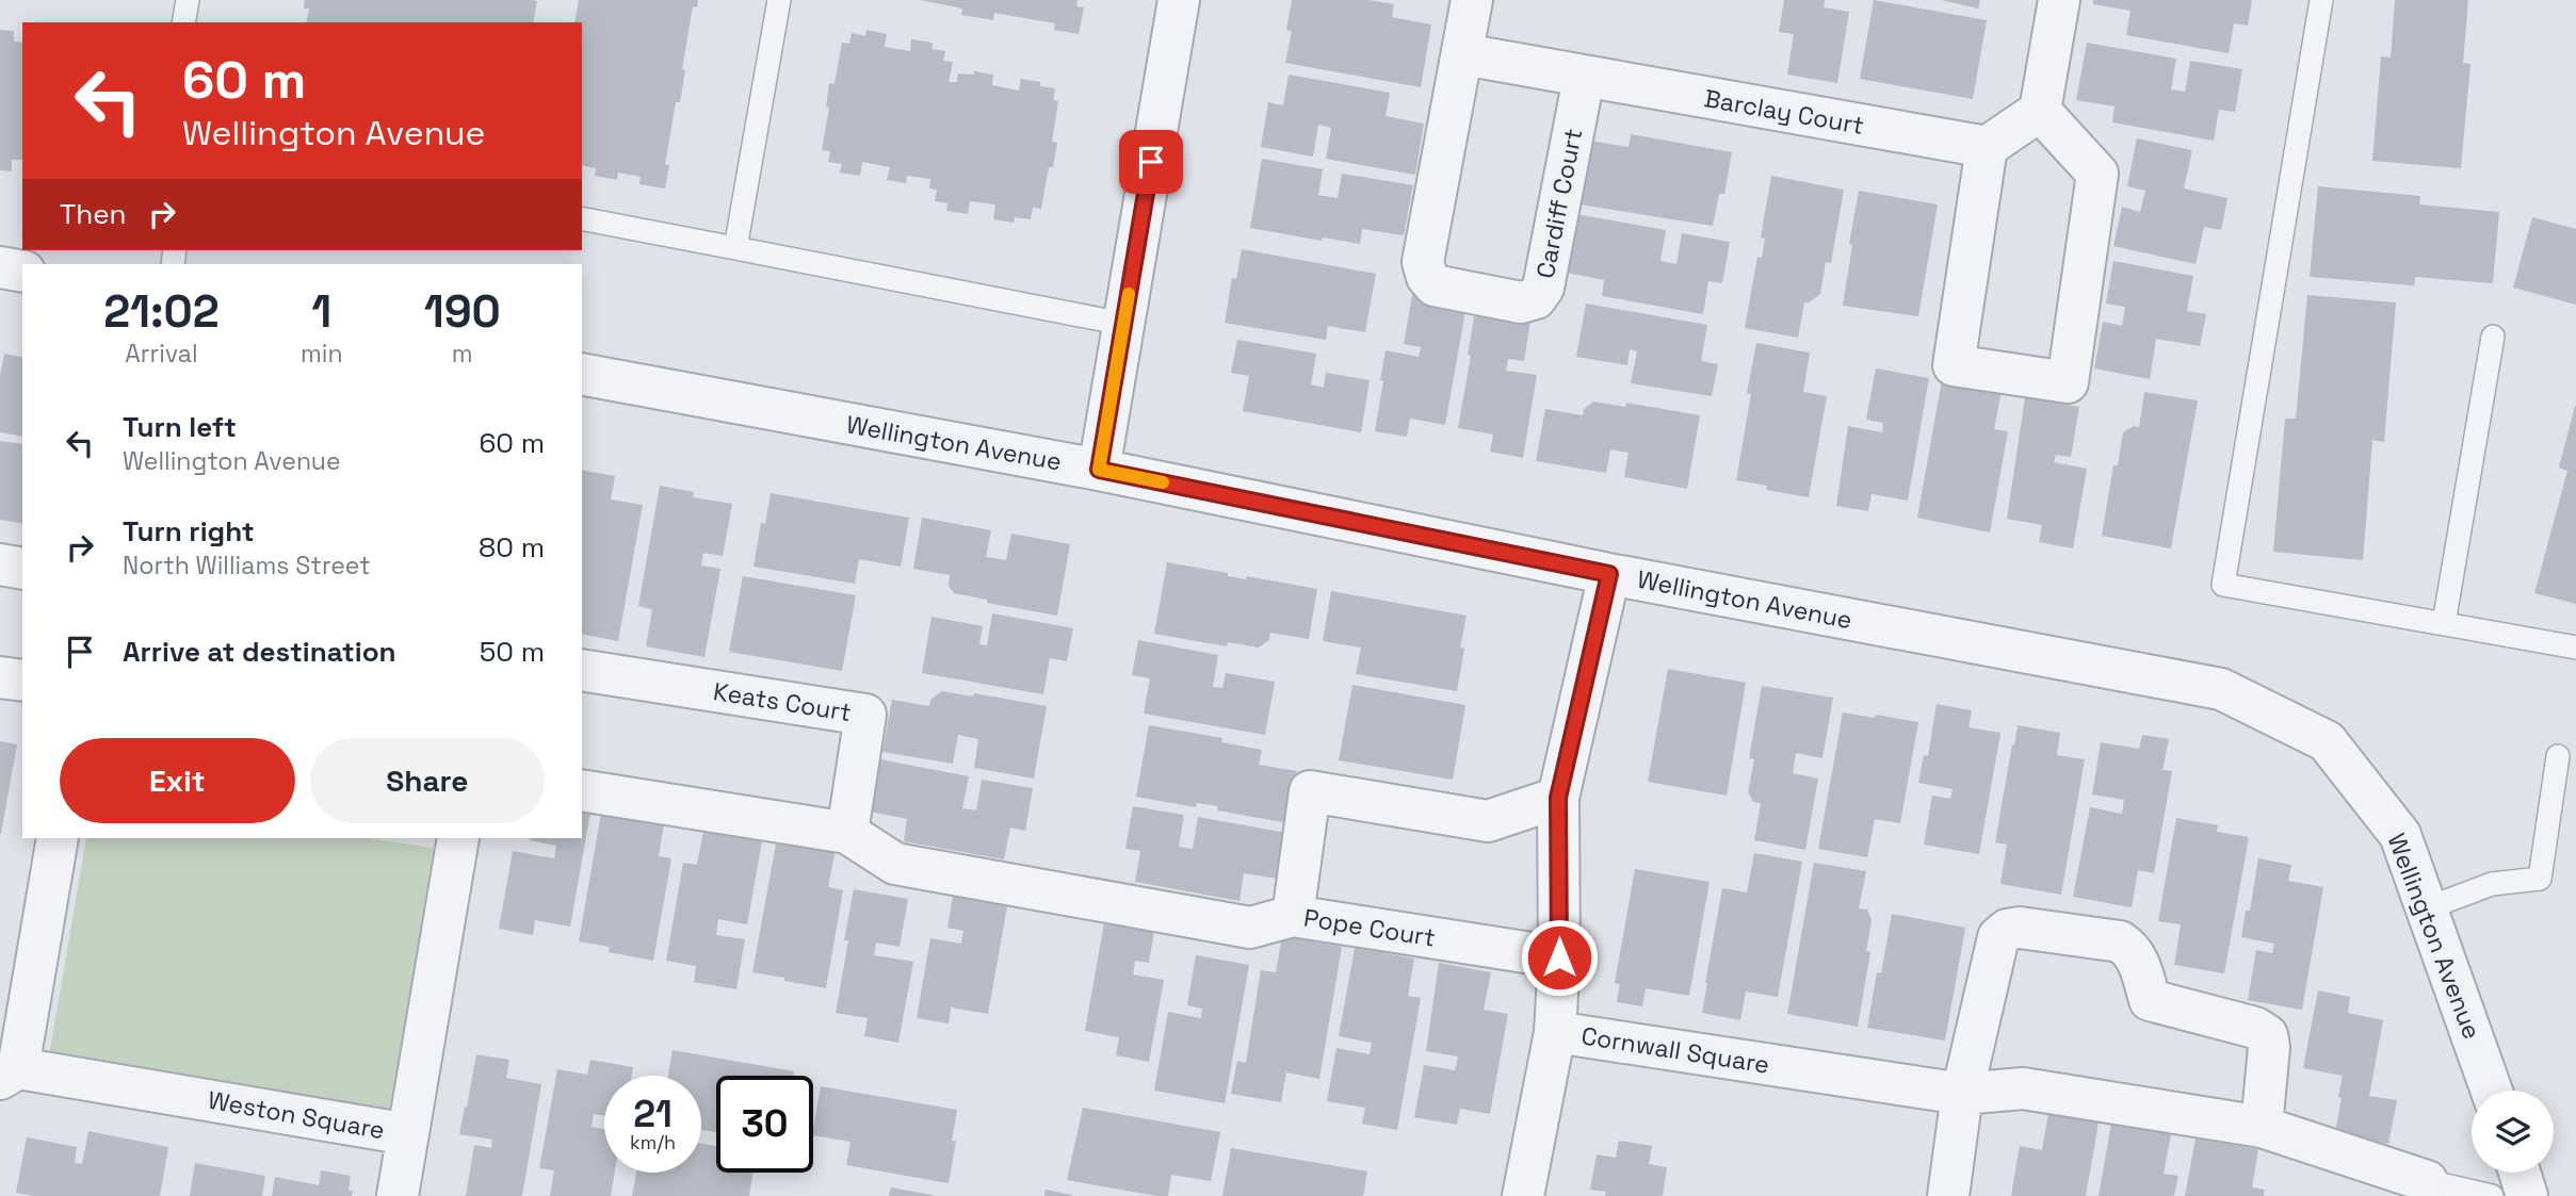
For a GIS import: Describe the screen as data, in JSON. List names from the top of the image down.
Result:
{
  "streets": {
    "street": [
      "Barclay Court",
      "Cardiff Court",
      "Wellington Avenue",
      "Keats Court",
      "Pope Court",
      "Cornwall Square",
      "Weston Square"
    ]
  },
  "crossings": [
    ["Barclay Court", "Cardiff Court"]
  ],
  "page": {
    "turn": ["60 m", "Wellington Avenue"],
    "then": "Then",
    "eta": [
      "21:02",
      "Arrival",
      "1",
      "min",
      "190",
      "m"
    ],
    "list": [
      {
        "name": "Turn left",
        "note": "Wellington Avenue",
        "value": "60 m"
      },
      {
        "name": "Turn right",
        "note": "North Williams Street",
        "value": "80 m"
      },
      {
        "name": "Arrive at destination",
        "value": "50 m"
      }
    ],
    "buttons": ["Exit", "Share"],
    "speed": "21 km/h",
    "limit": "30"
  }
}
